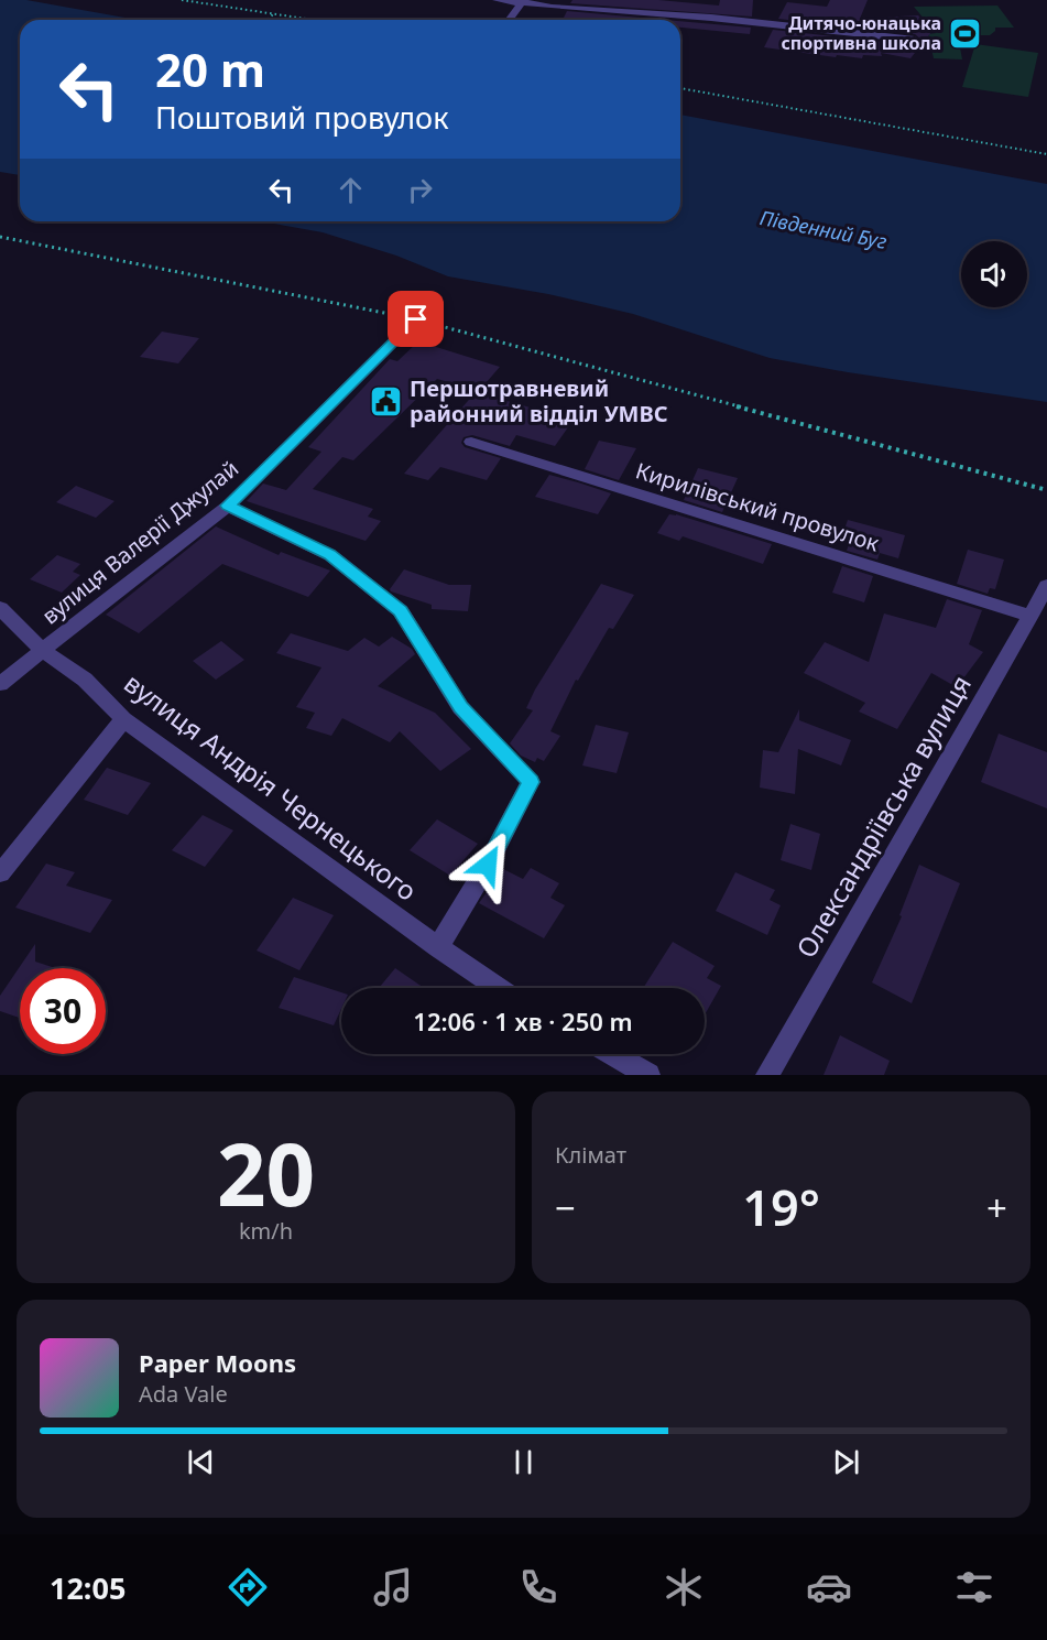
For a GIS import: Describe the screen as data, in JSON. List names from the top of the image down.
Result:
{
  "streets": {
    "street": [
      "Кирилівський провулок",
      "вулиця Валерії Джулай",
      "вулиця Андрія Чернецького",
      "Олександріївська вулиця"
    ]
  },
  "crossings": [
    ["Кирилівський провулок", "Олександріївська вулиця"],
    ["вулиця Валерії Джулай", "вулиця Андрія Чернецького"]
  ],
  "water": ["Південний Буг"],
  "places": {
    "sports": ["Дитячо-юнацька спортивна школа"],
    "public building": ["Першотравневий районний відділ УМВС"]
  },
  "page": {
    "turn": ["20 m", "Поштовий провулок"],
    "limit": "30",
    "trip": "12:06 · 1 хв · 250 m",
    "tile": [
      ["20", "km/h"],
      "Клімат"
    ],
    "heat": ["−", "19°", "+"],
    "song": ["Paper Moons", "Ada Vale"],
    "tabs": "12:05"
  }
}
